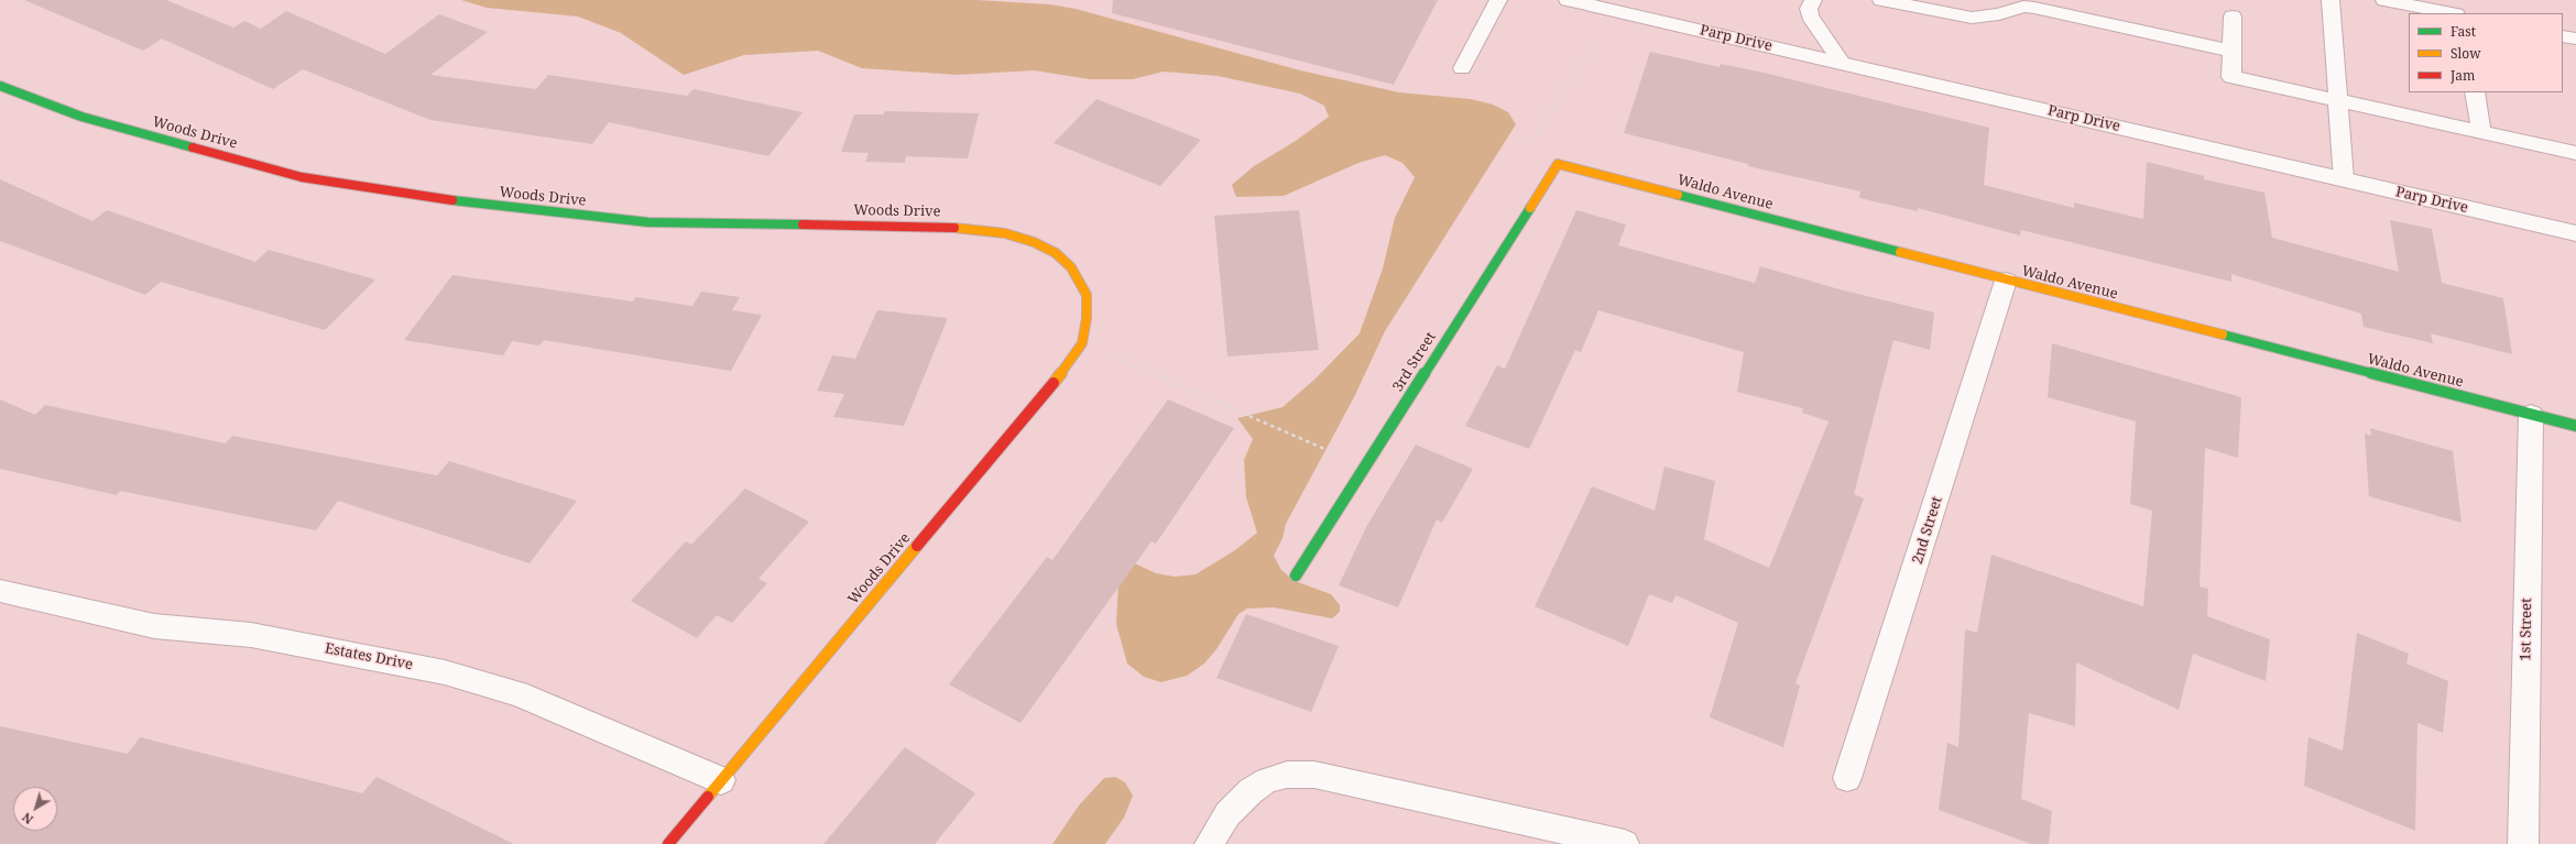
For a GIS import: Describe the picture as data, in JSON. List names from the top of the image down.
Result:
{
  "streets": {
    "street": [
      "Parp Drive",
      "Woods Drive",
      "Waldo Avenue",
      "3rd Street",
      "2nd Street",
      "1st Street",
      "Estates Drive"
    ]
  },
  "crossings": [
    ["Woods Drive", "Estates Drive"],
    ["Waldo Avenue", "3rd Street"],
    ["Waldo Avenue", "2nd Street"],
    ["Waldo Avenue", "1st Street"]
  ],
  "legend": ["Fast", "Slow", "Jam"],
  "north": "bottom left"
}
